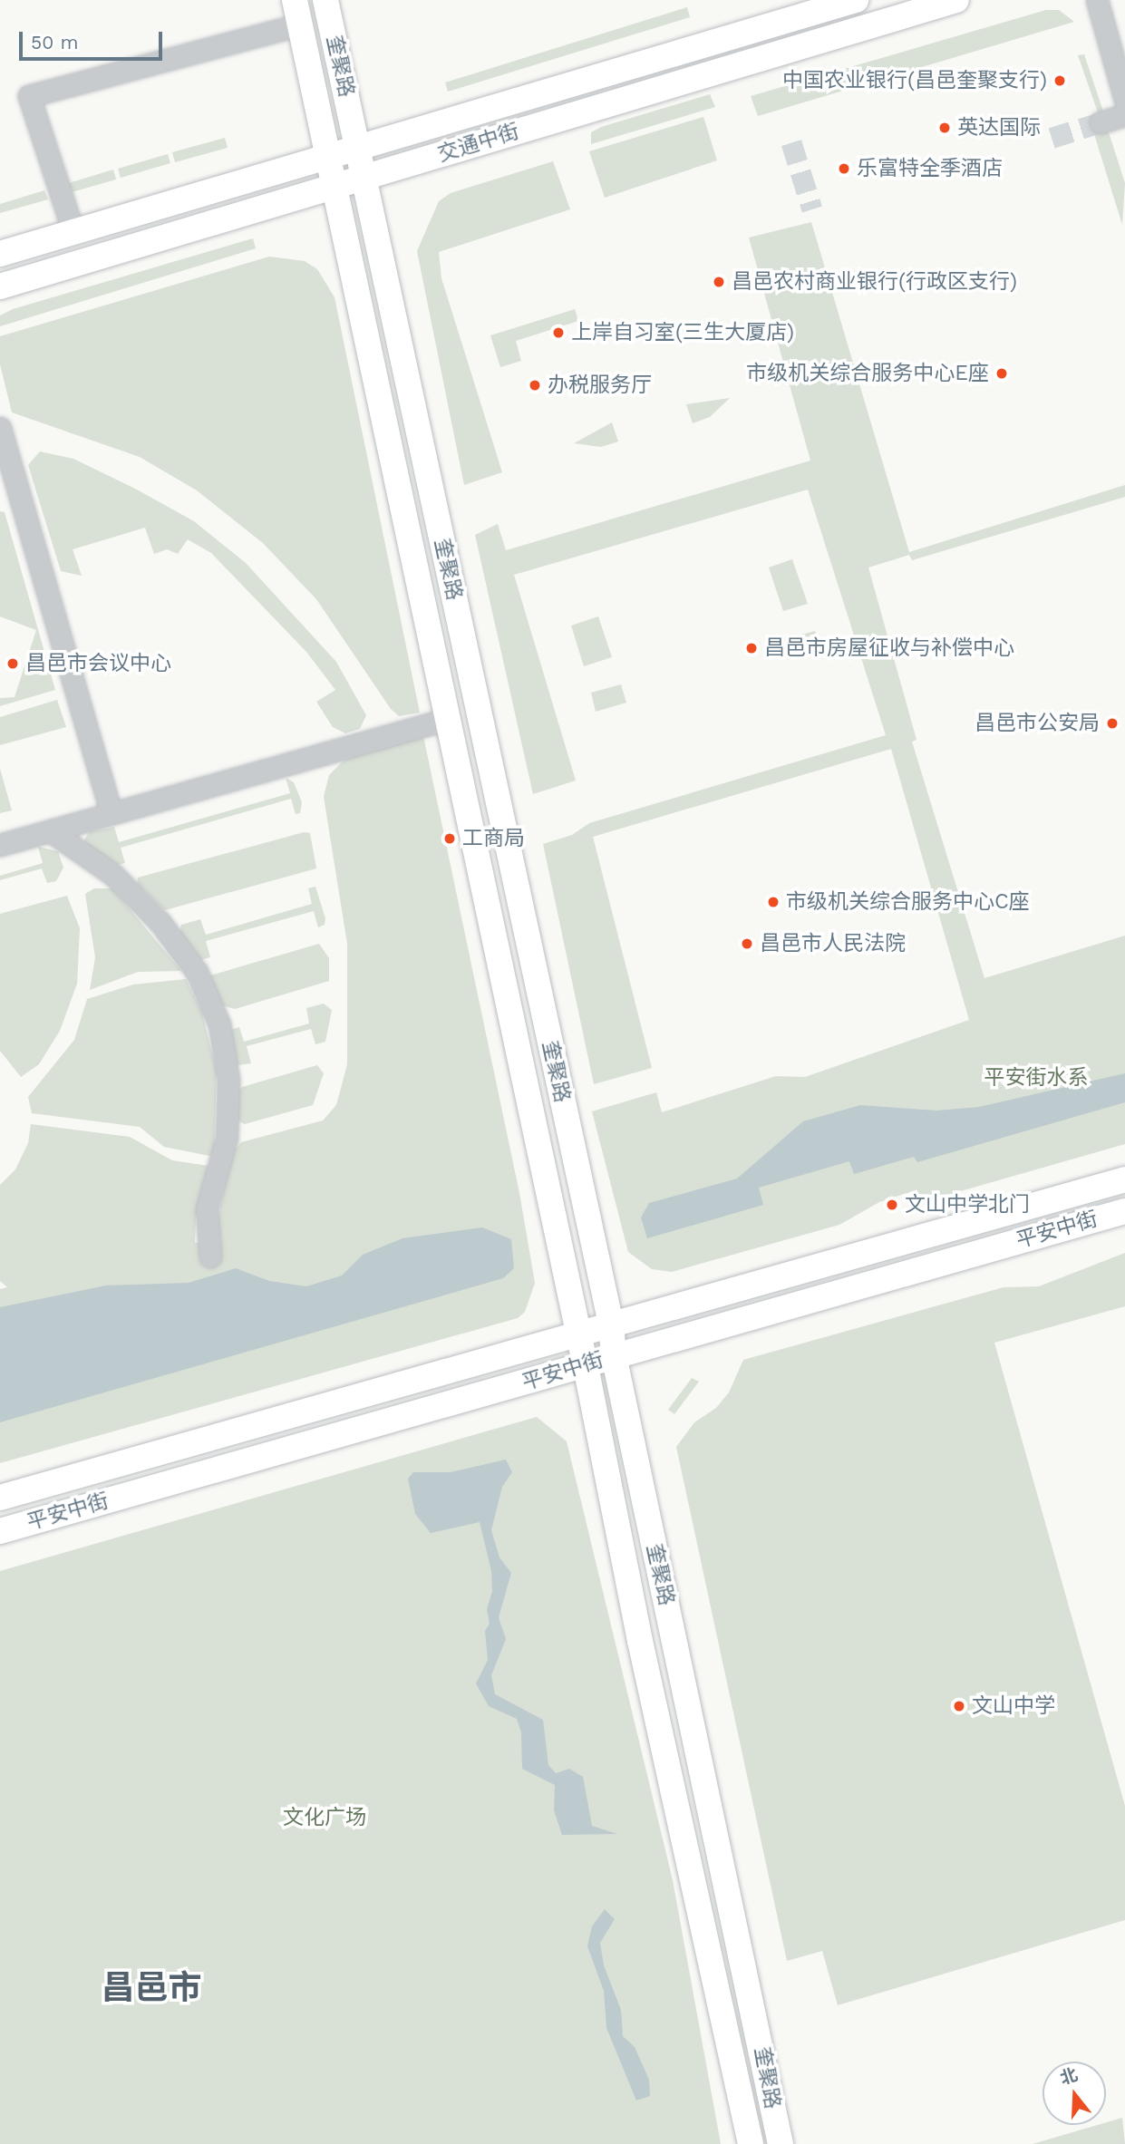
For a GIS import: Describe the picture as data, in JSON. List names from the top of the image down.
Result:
{
  "streets": {
    "main road": ["奎聚路", "交通中街", "平安中街"]
  },
  "crossings": [
    ["奎聚路", "交通中街"],
    ["奎聚路", "平安中街"]
  ],
  "districts": ["昌邑市"],
  "parks": ["平安街水系", "文化广场"],
  "places": [
    "中国农业银行(昌邑奎聚支行)",
    "英达国际",
    "乐富特全季酒店",
    "昌邑农村商业银行(行政区支行)",
    "上岸自习室(三生大厦店)",
    "市级机关综合服务中心E座",
    "办税服务厅",
    "昌邑市房屋征收与补偿中心",
    "昌邑市会议中心",
    "昌邑市公安局",
    "工商局",
    "市级机关综合服务中心C座",
    "昌邑市人民法院",
    "文山中学北门",
    "文山中学"
  ],
  "scale_bar": "50 m",
  "north": "top"
}
